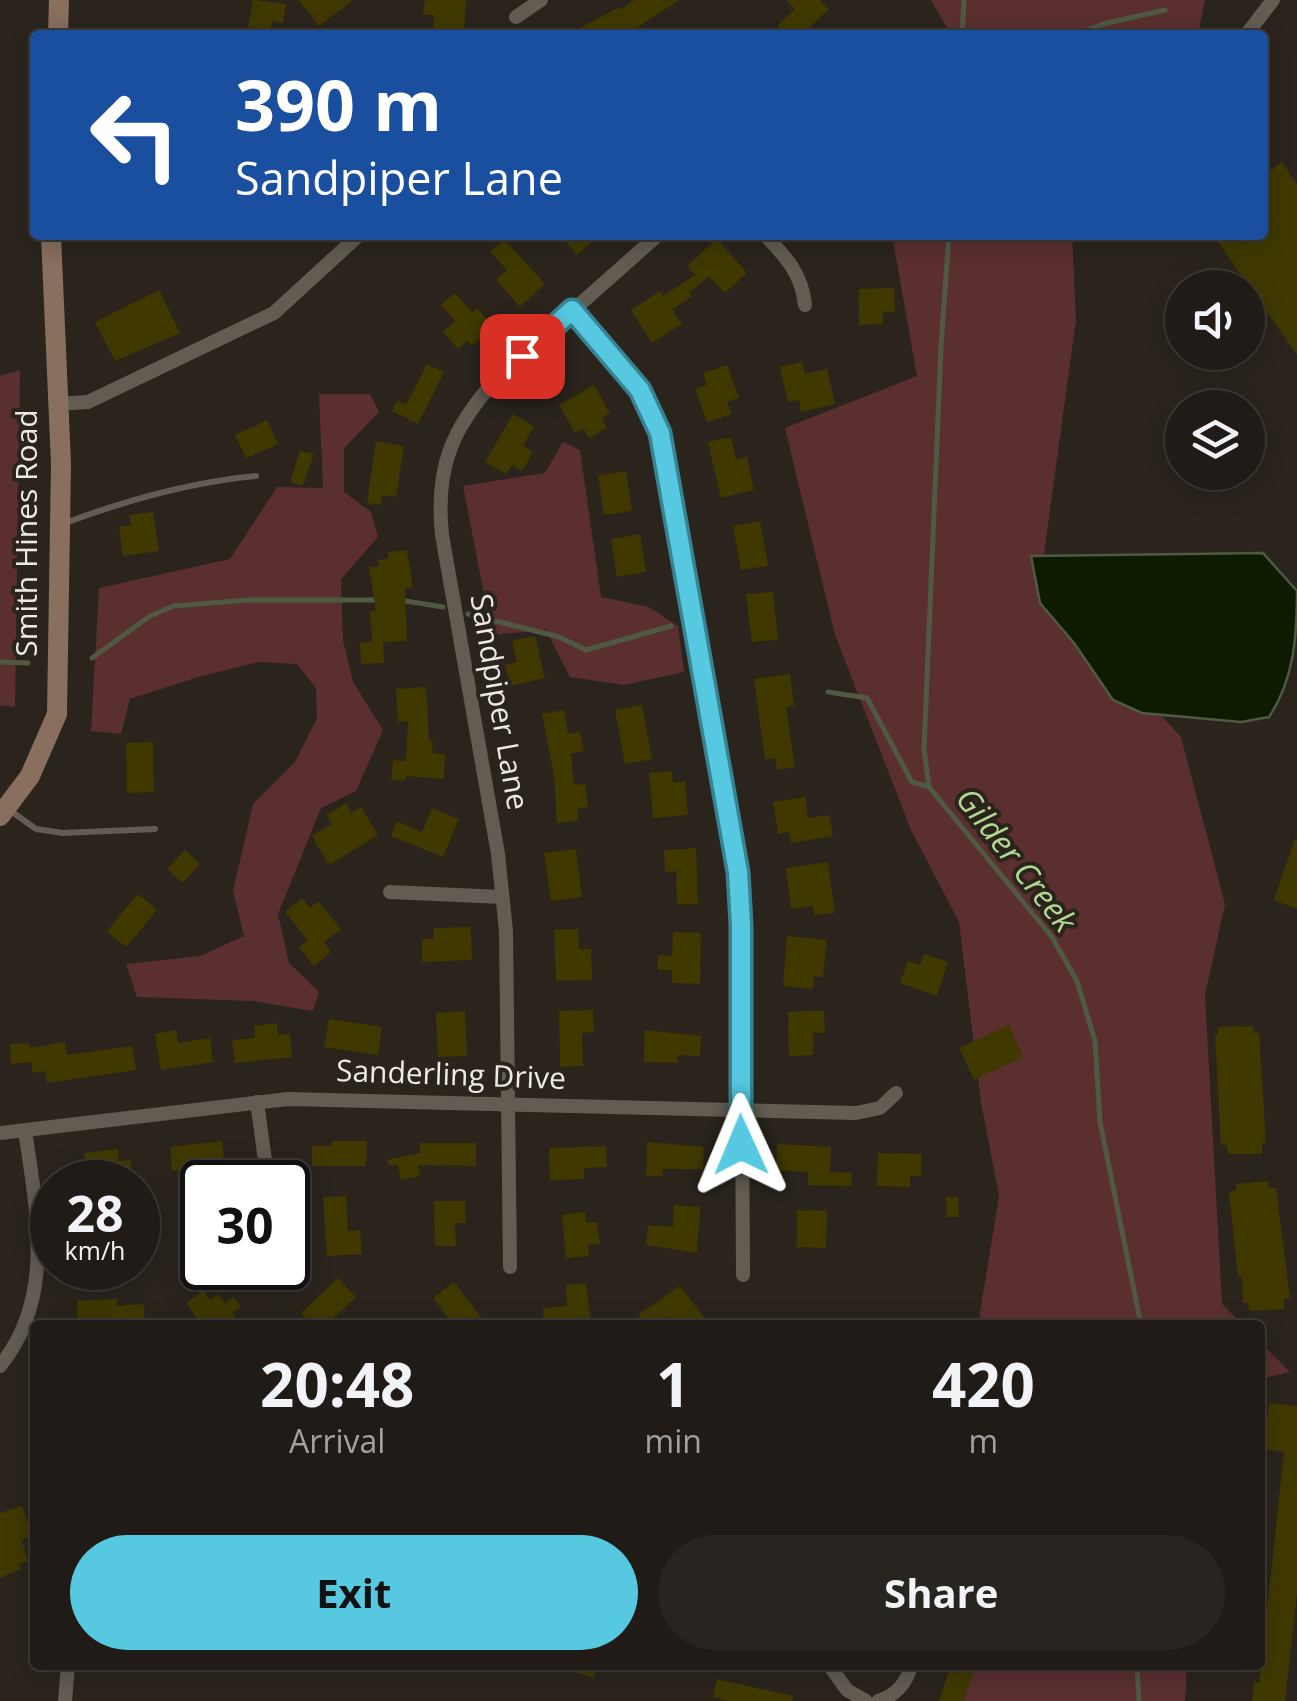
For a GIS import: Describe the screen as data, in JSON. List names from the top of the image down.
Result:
{
  "streets": {
    "street": ["Smith Hines Road", "Sandpiper Lane", "Sanderling Drive"]
  },
  "crossings": [
    ["Sandpiper Lane", "Sanderling Drive"]
  ],
  "water": ["Gilder Creek"],
  "page": {
    "turn": ["390 m", "Sandpiper Lane"],
    "speed": "28 km/h",
    "limit": "30",
    "eta": [
      "20:48",
      "Arrival",
      "1",
      "min",
      "420",
      "m"
    ],
    "buttons": ["Exit", "Share"]
  }
}
